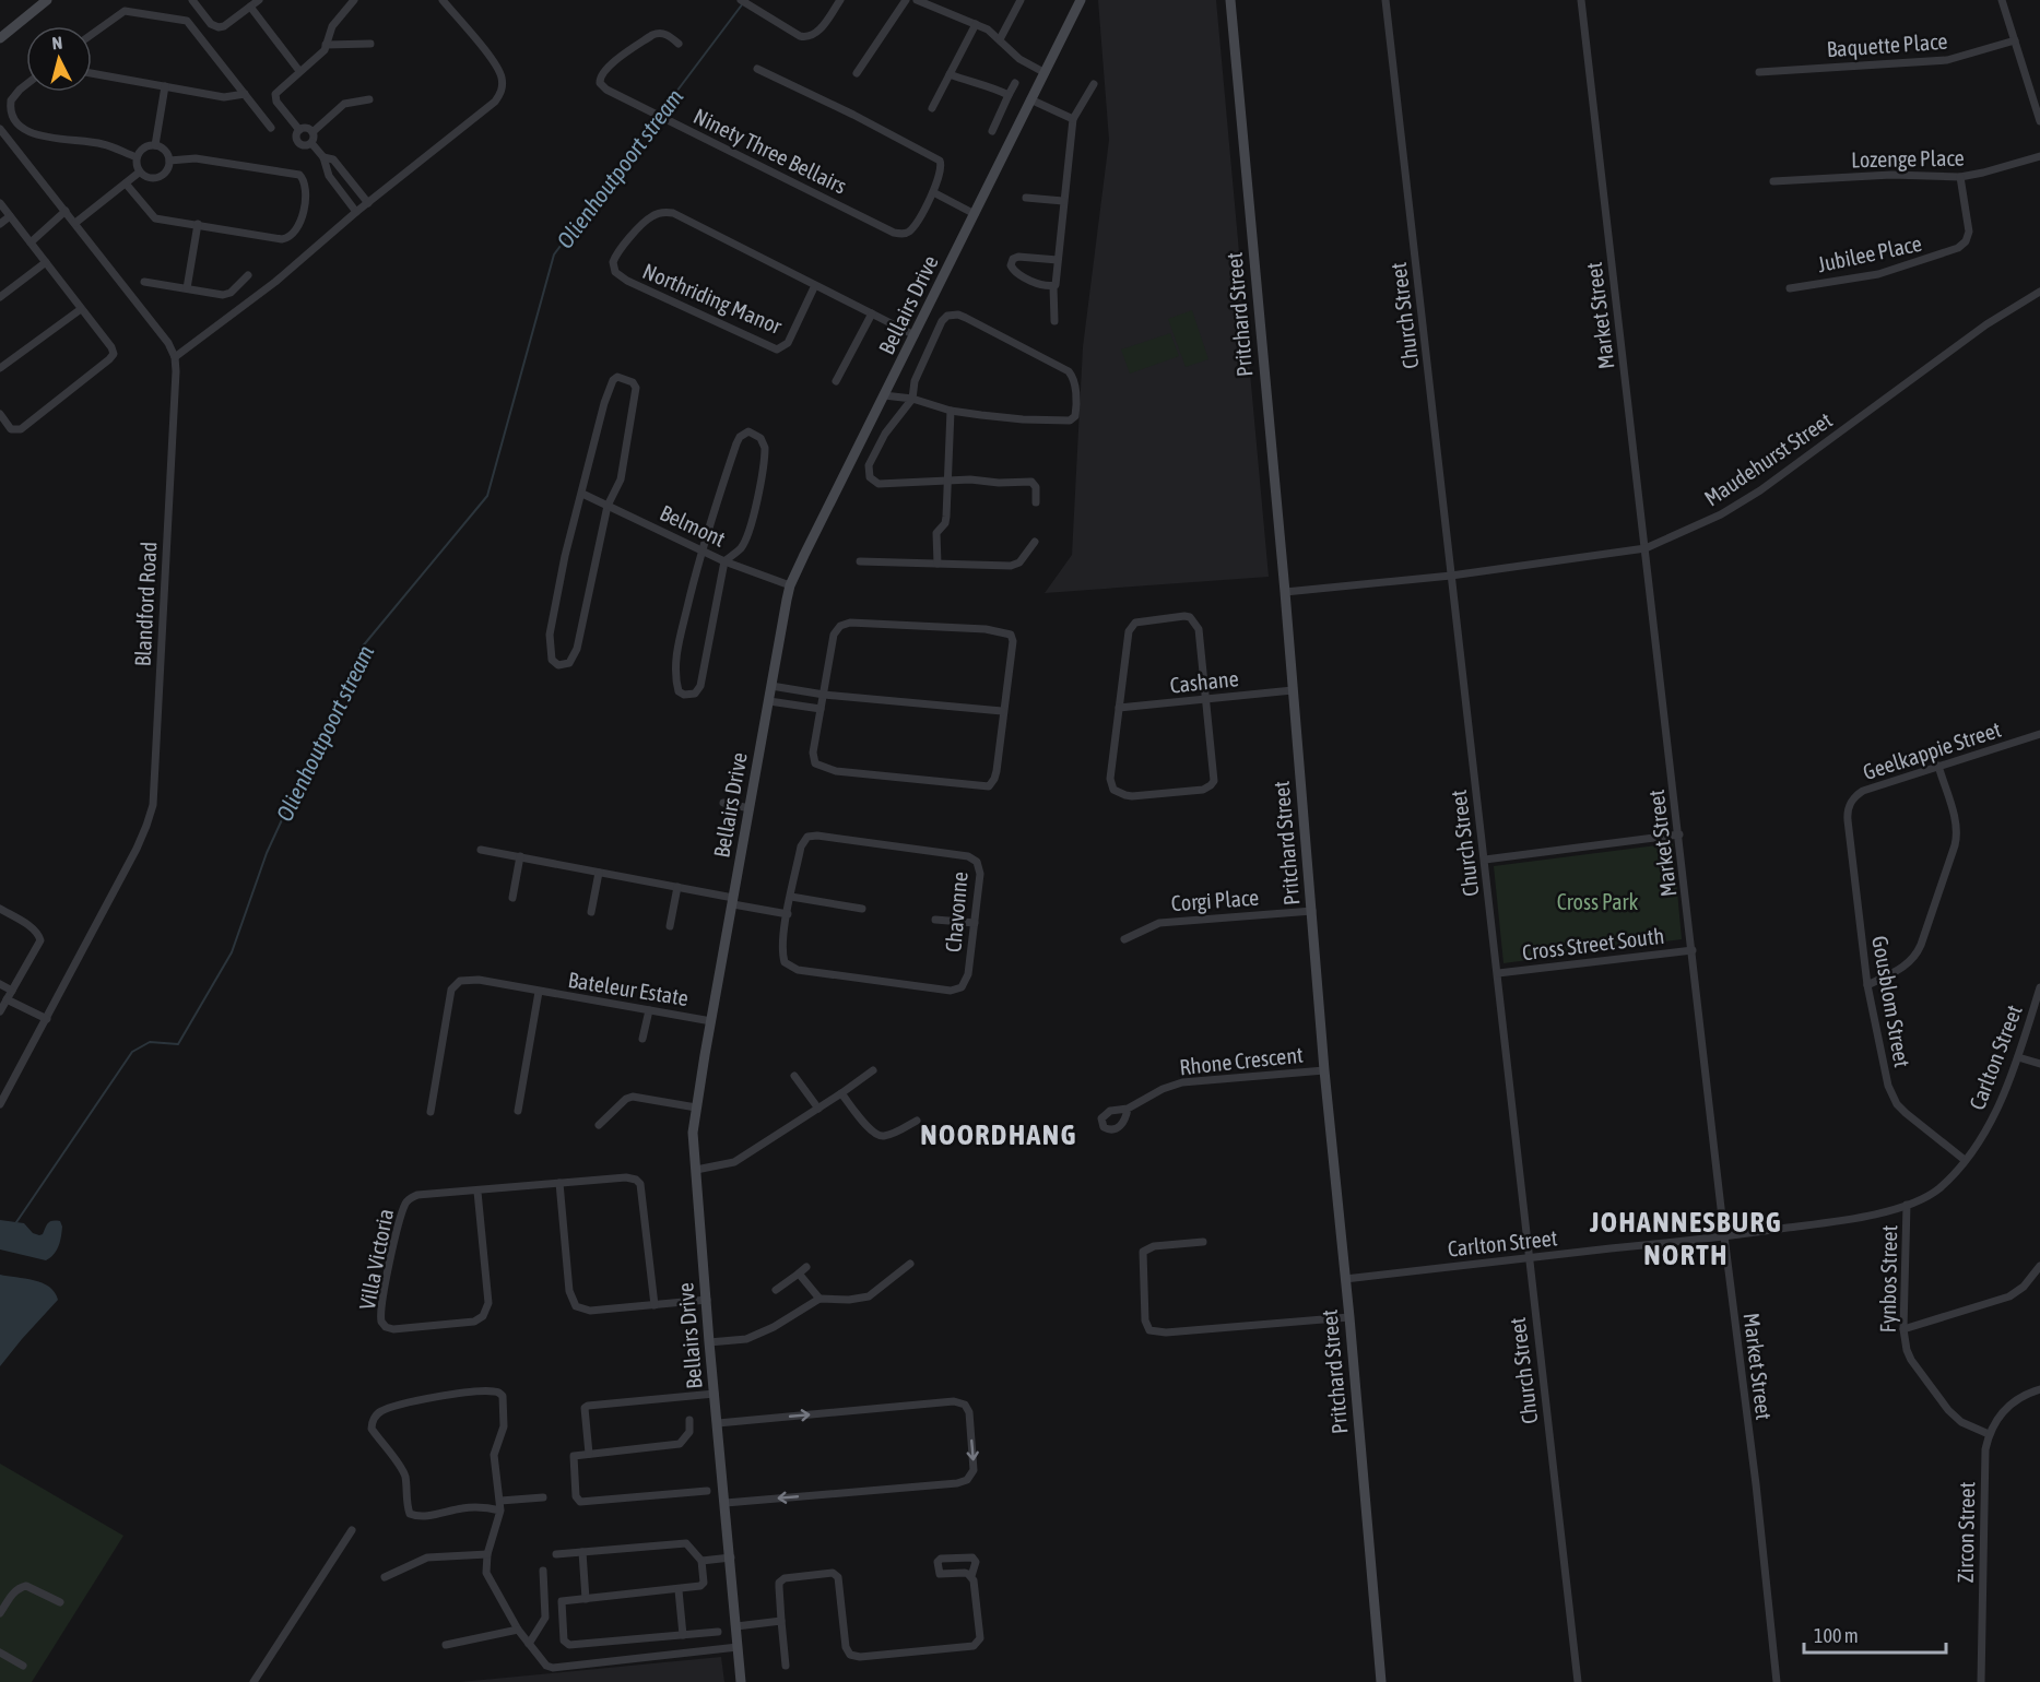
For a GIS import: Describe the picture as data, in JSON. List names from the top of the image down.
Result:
{
  "streets": {
    "street": [
      "Baquette Place",
      "Ninety Three Bellairs",
      "Lozenge Place",
      "Jubilee Place",
      "Northriding Manor",
      "Bellairs Drive",
      "Pritchard Street",
      "Church Street",
      "Market Street",
      "Maudehurst Street",
      "Belmont",
      "Blandford Road",
      "Cashane",
      "Geelkappie Street",
      "Corgi Place",
      "Chavonne",
      "Cross Street South",
      "Bateleur Estate",
      "Gousblom Street",
      "Carlton Street",
      "Rhone Crescent",
      "Villa Victoria",
      "Fynbos Street",
      "Zircon Street"
    ]
  },
  "crossings": [
    ["Lozenge Place", "Jubilee Place"],
    ["Northriding Manor", "Bellairs Drive"],
    ["Bellairs Drive", "Belmont"],
    ["Bellairs Drive", "Bateleur Estate"],
    ["Pritchard Street", "Maudehurst Street"],
    ["Pritchard Street", "Cashane"],
    ["Pritchard Street", "Corgi Place"],
    ["Pritchard Street", "Carlton Street"],
    ["Pritchard Street", "Rhone Crescent"],
    ["Church Street", "Maudehurst Street"],
    ["Church Street", "Cross Street South"],
    ["Church Street", "Carlton Street"],
    ["Market Street", "Maudehurst Street"],
    ["Market Street", "Cross Street South"],
    ["Market Street", "Carlton Street"],
    ["Geelkappie Street", "Gousblom Street"],
    ["Gousblom Street", "Carlton Street"],
    ["Carlton Street", "Fynbos Street"],
    ["Fynbos Street", "Zircon Street"]
  ],
  "districts": ["NOORDHANG", "JOHANNESBURG NORTH"],
  "water": ["Olienhoutpoort stream"],
  "parks": ["Cross Park"],
  "scale_bar": "100 m",
  "north": "top"
}
